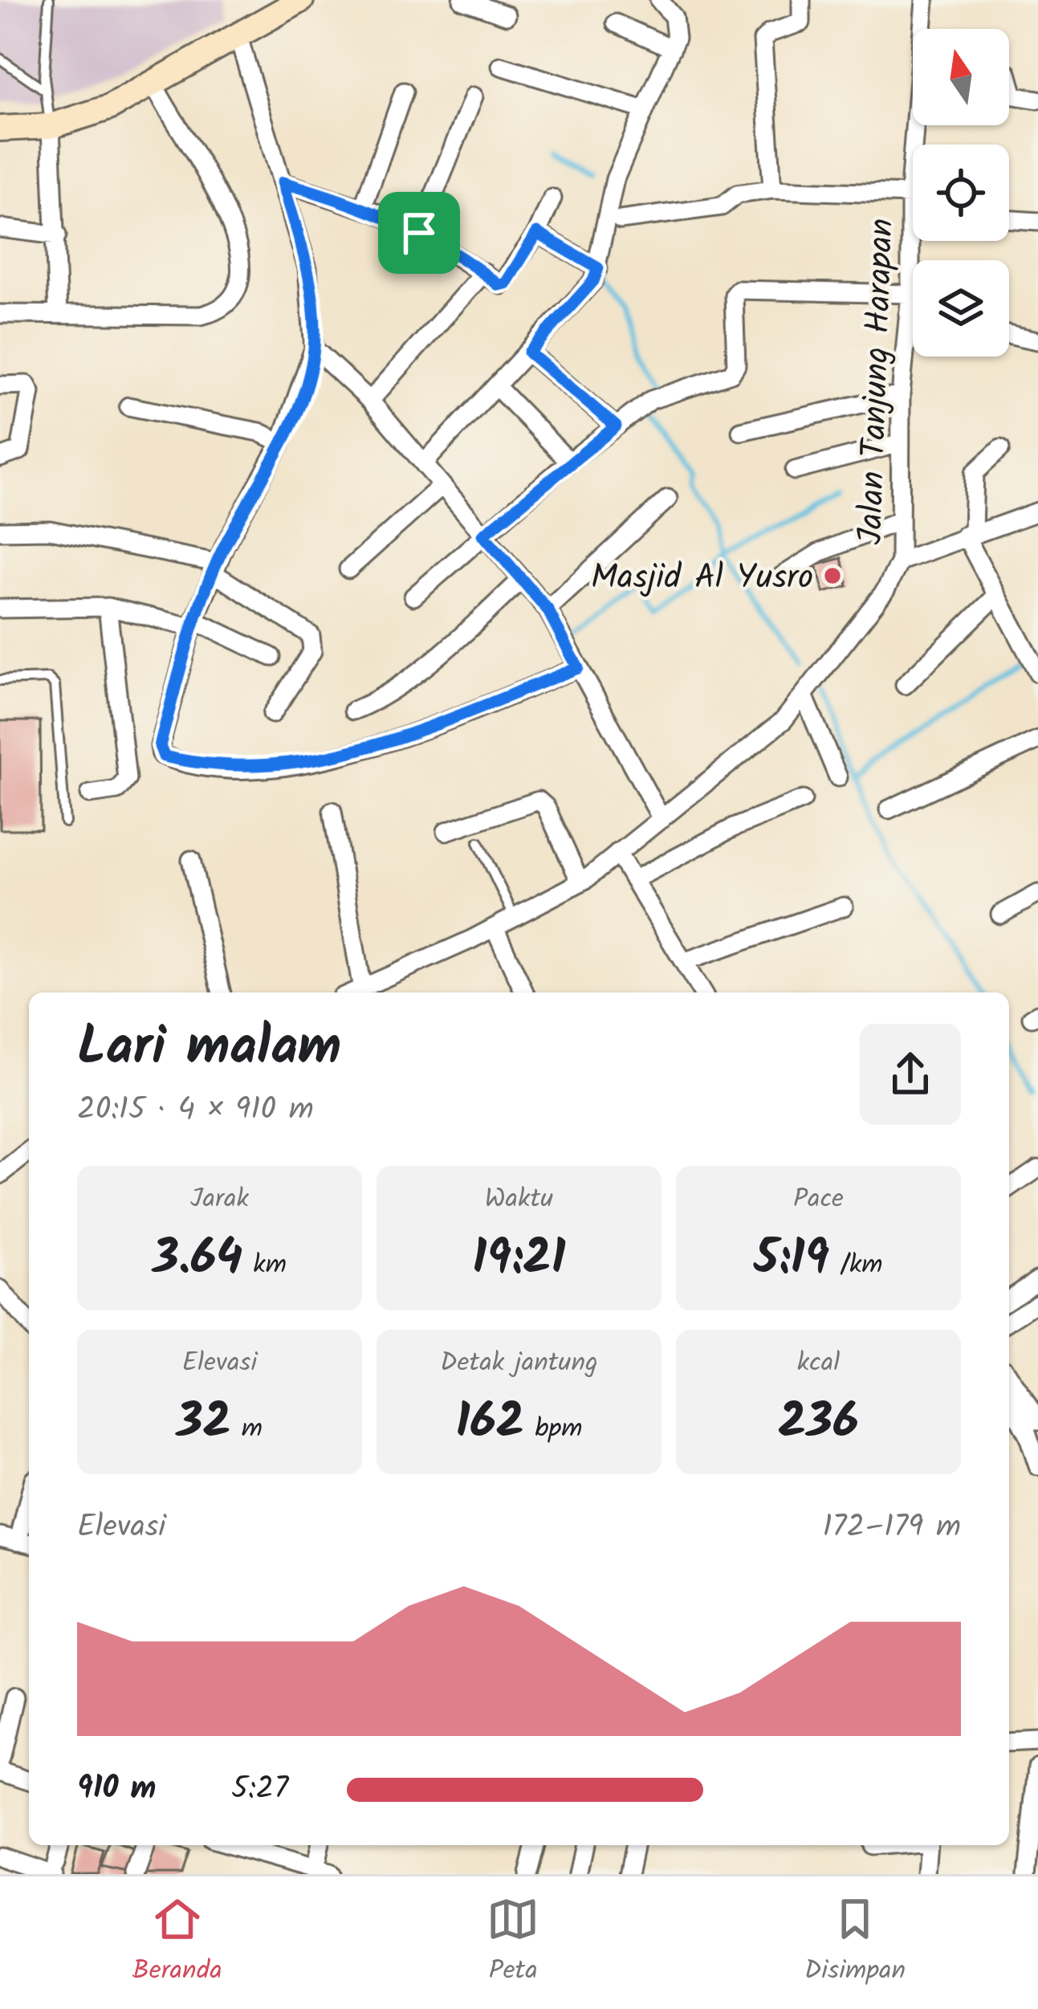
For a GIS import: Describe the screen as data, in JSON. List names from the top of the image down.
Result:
{
  "streets": {
    "street": ["Jalan Tanjung Harapan"]
  },
  "places": ["Masjid Al Yusro"],
  "north": "top",
  "page": {
    "heading": ["Lari malam", "20:15 · 4 × 910 m"],
    "stats": [
      ["Jarak", "3.64 km"],
      ["Waktu", "19:21"],
      ["Pace", "5:19 /km"],
      ["Elevasi", "32 m"],
      ["Detak jantung", "162 bpm"],
      ["kcal", "236"]
    ],
    "chart": ["Elevasi", "172–179 m"],
    "list": [
      {
        "name": "910 m",
        "note": "5:27"
      }
    ],
    "tabs": ["Beranda", "Peta", "Disimpan"]
  }
}
